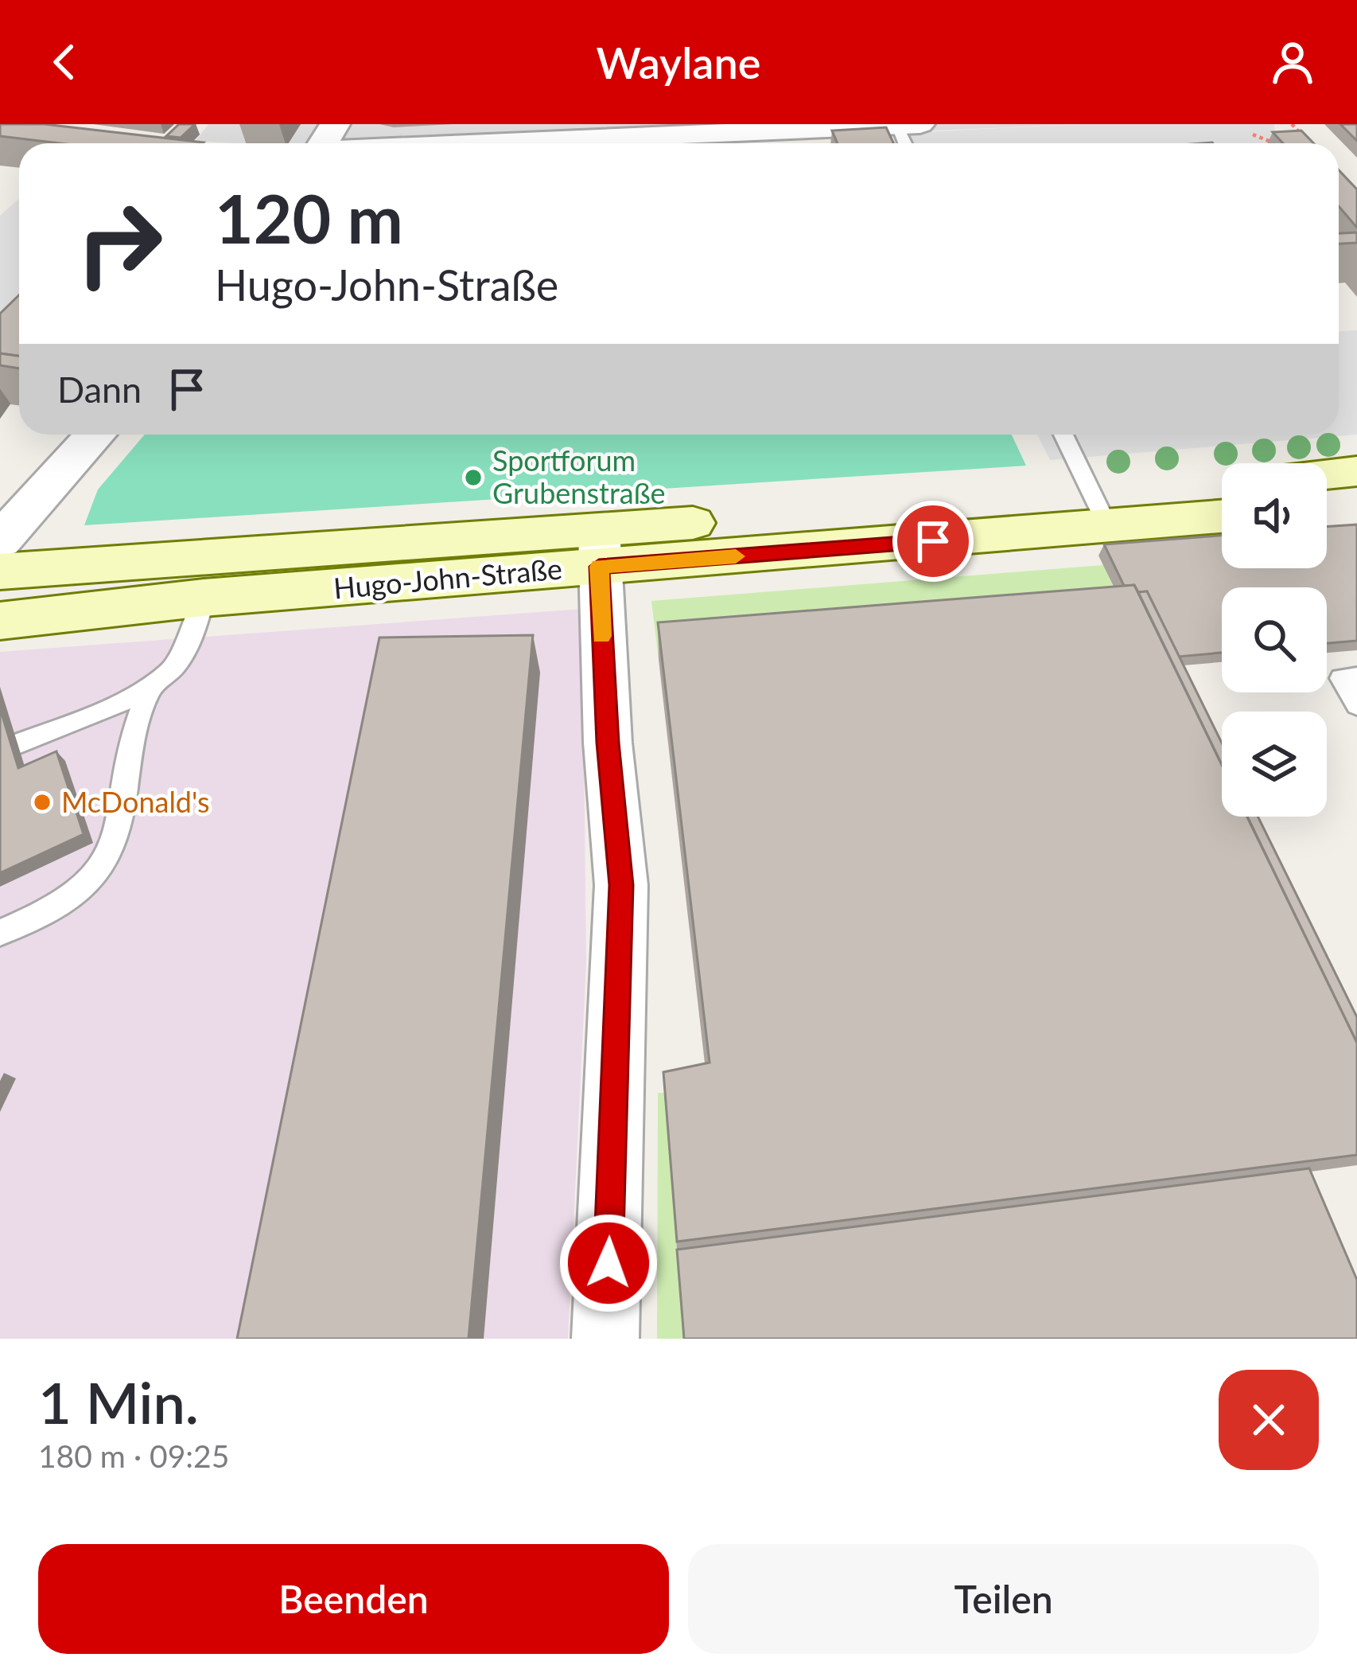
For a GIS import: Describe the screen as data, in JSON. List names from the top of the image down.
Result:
{
  "streets": {
    "main road": ["Hugo-John-Straße"]
  },
  "places": ["Sportforum Grubenstraße", "McDonald's"],
  "page": {
    "header": "Waylane",
    "turn": ["120 m", "Hugo-John-Straße"],
    "then": "Dann",
    "heading": ["1 Min.", "180 m · 09:25"],
    "buttons": ["Beenden", "Teilen"]
  }
}
